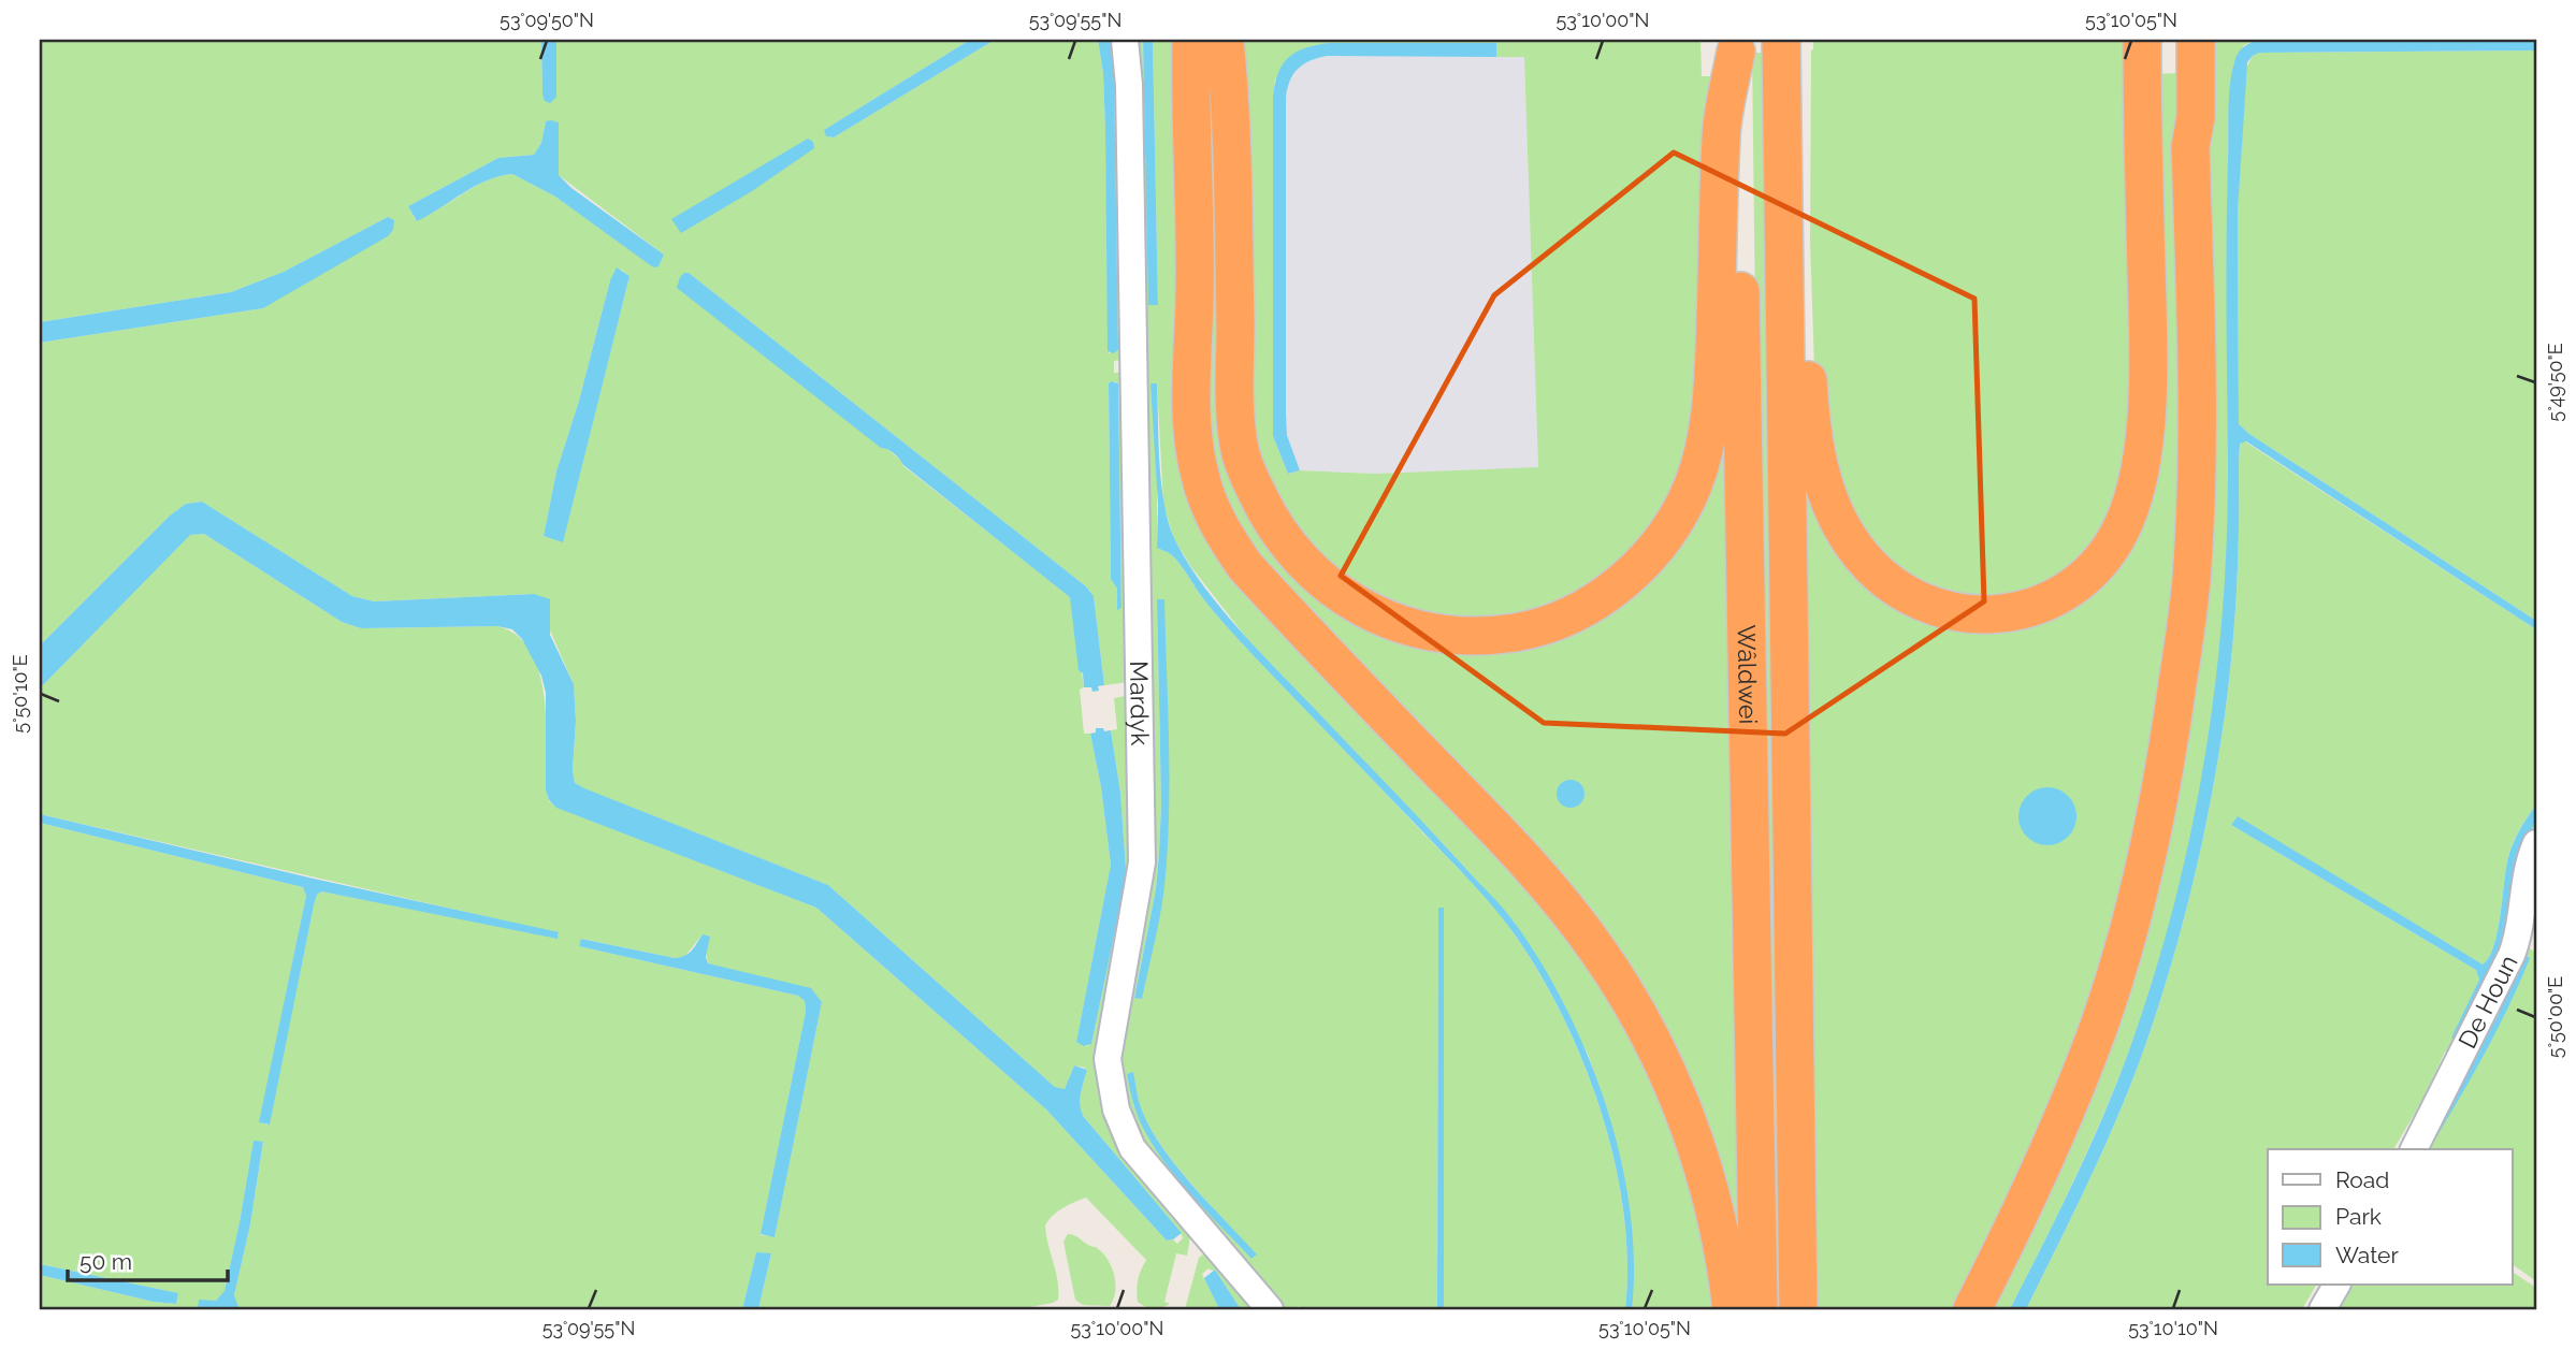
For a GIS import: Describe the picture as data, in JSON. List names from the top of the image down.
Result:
{
  "streets": {
    "highway": ["Wâldwei"],
    "street": ["Mardyk", "De Houn"]
  },
  "legend": ["Road", "Park", "Water"],
  "scale_bar": "50 m",
  "coordinates": [
    "53°09'50\"N",
    "53°09'55\"N",
    "53°10'00\"N",
    "53°10'05\"N",
    "5°49'50\"E",
    "5°50'10\"E",
    "5°50'00\"E",
    "53°10'10\"N"
  ]
}
